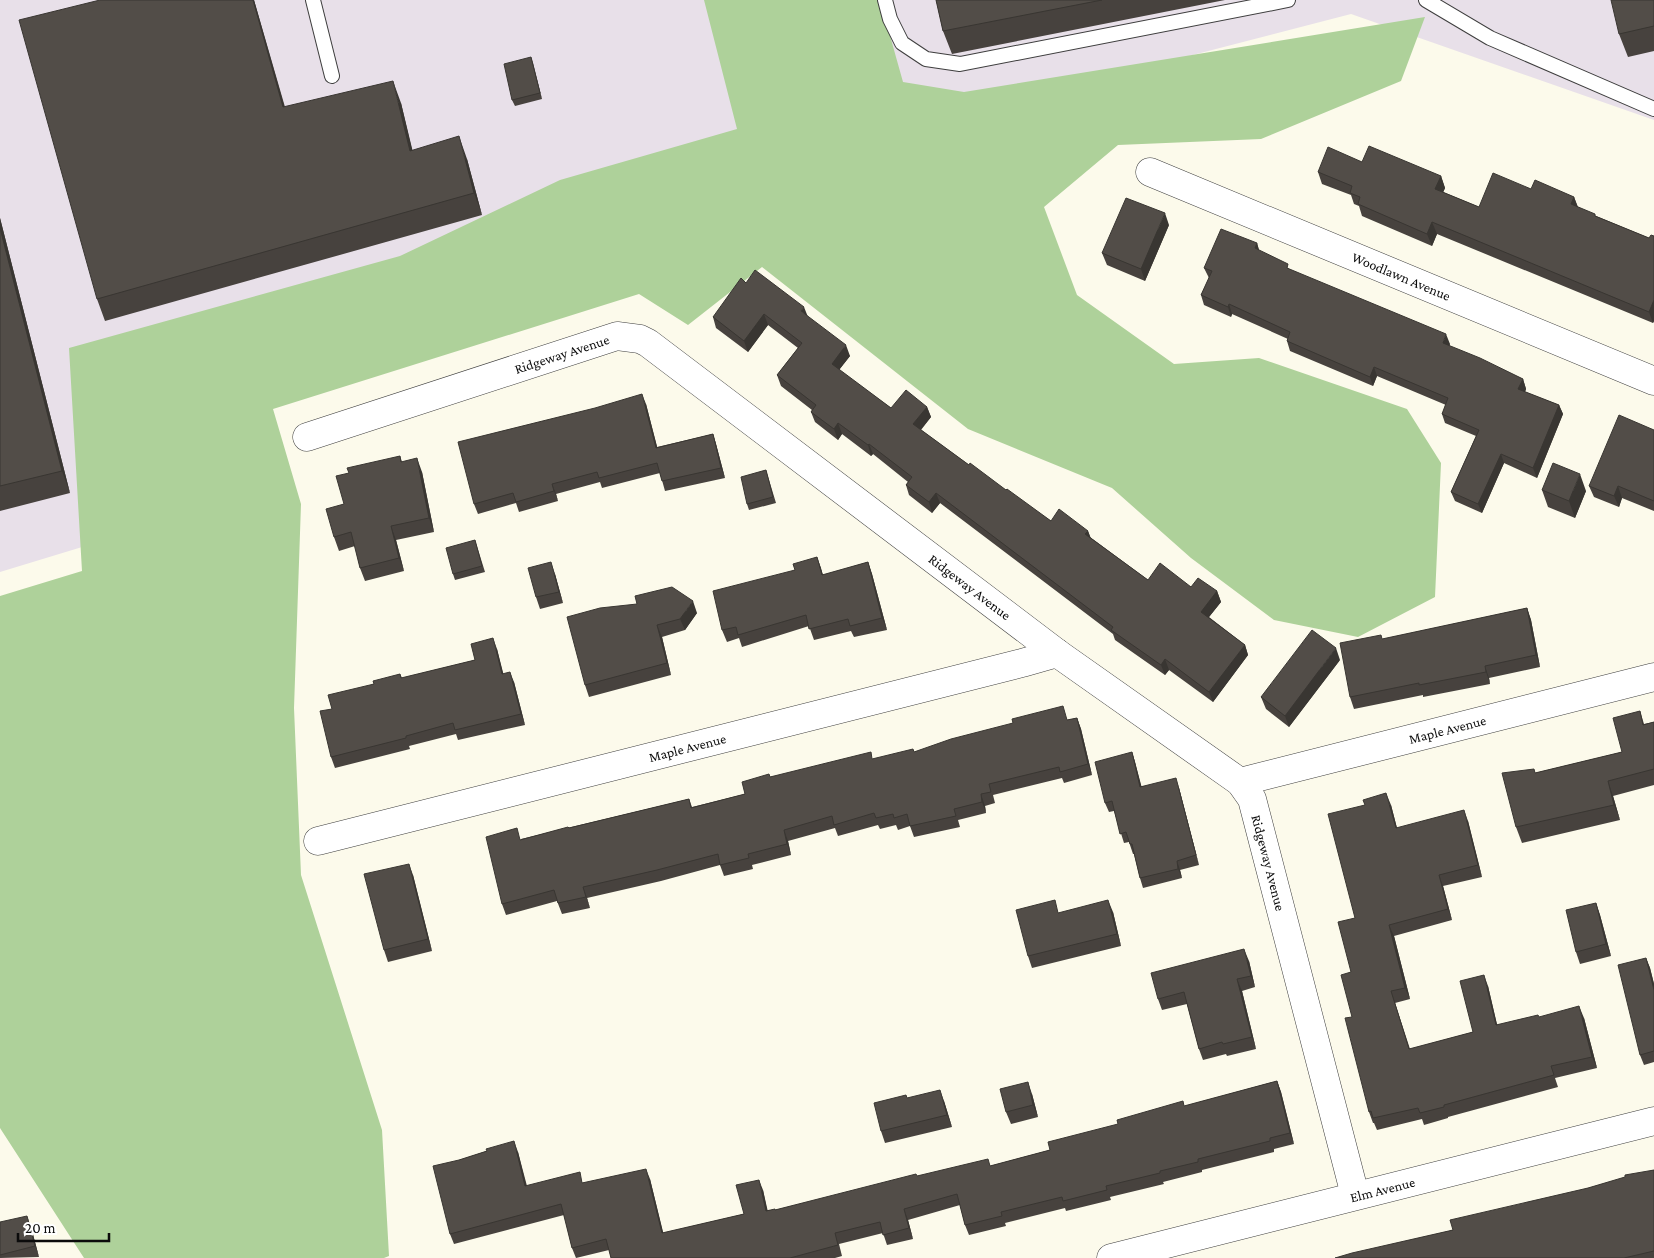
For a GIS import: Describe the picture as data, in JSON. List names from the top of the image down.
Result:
{
  "streets": {
    "street": [
      "Woodlawn Avenue",
      "Ridgeway Avenue",
      "Maple Avenue",
      "Elm Avenue"
    ]
  },
  "crossings": [
    ["Ridgeway Avenue", "Maple Avenue"],
    ["Ridgeway Avenue", "Elm Avenue"]
  ],
  "scale_bar": "20 m"
}
